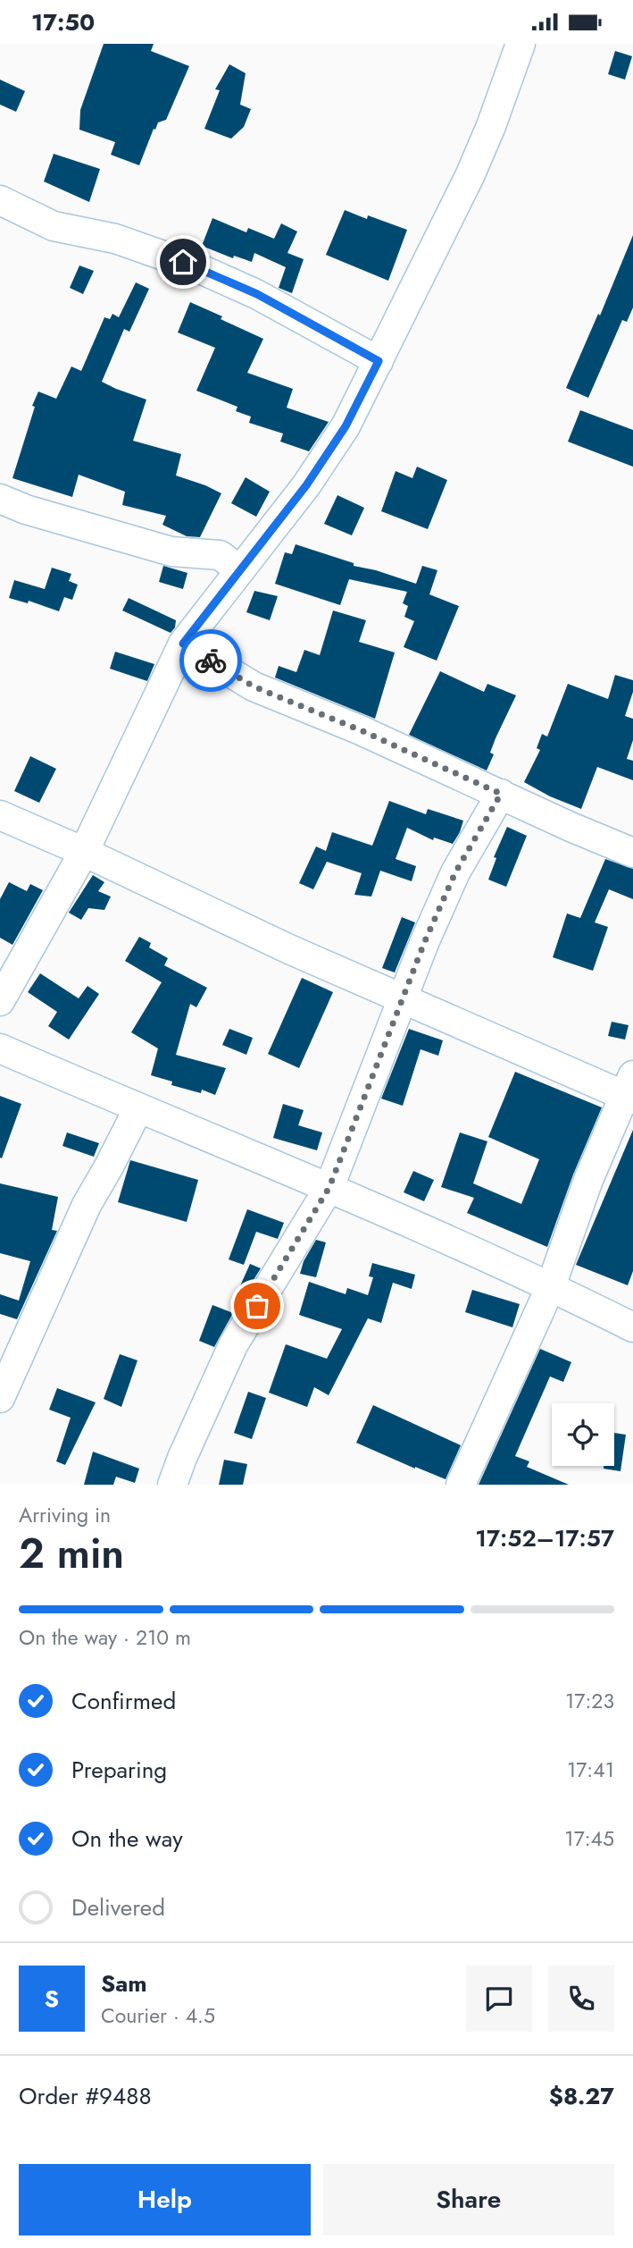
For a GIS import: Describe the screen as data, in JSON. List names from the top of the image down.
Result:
{
  "page": {
    "status": "17:50",
    "heading": ["2 min", "Arriving in", "17:52–17:57"],
    "panel": [
      "Sam",
      "Courier · 4.5",
      "Order #9488",
      "$8.27"
    ],
    "bar": "On the way · 210 m",
    "list": [
      ["Confirmed", "17:23"],
      ["Preparing", "17:41"],
      ["On the way", "17:45"],
      "Delivered"
    ],
    "round": "S",
    "buttons": ["Help", "Share"]
  }
}
